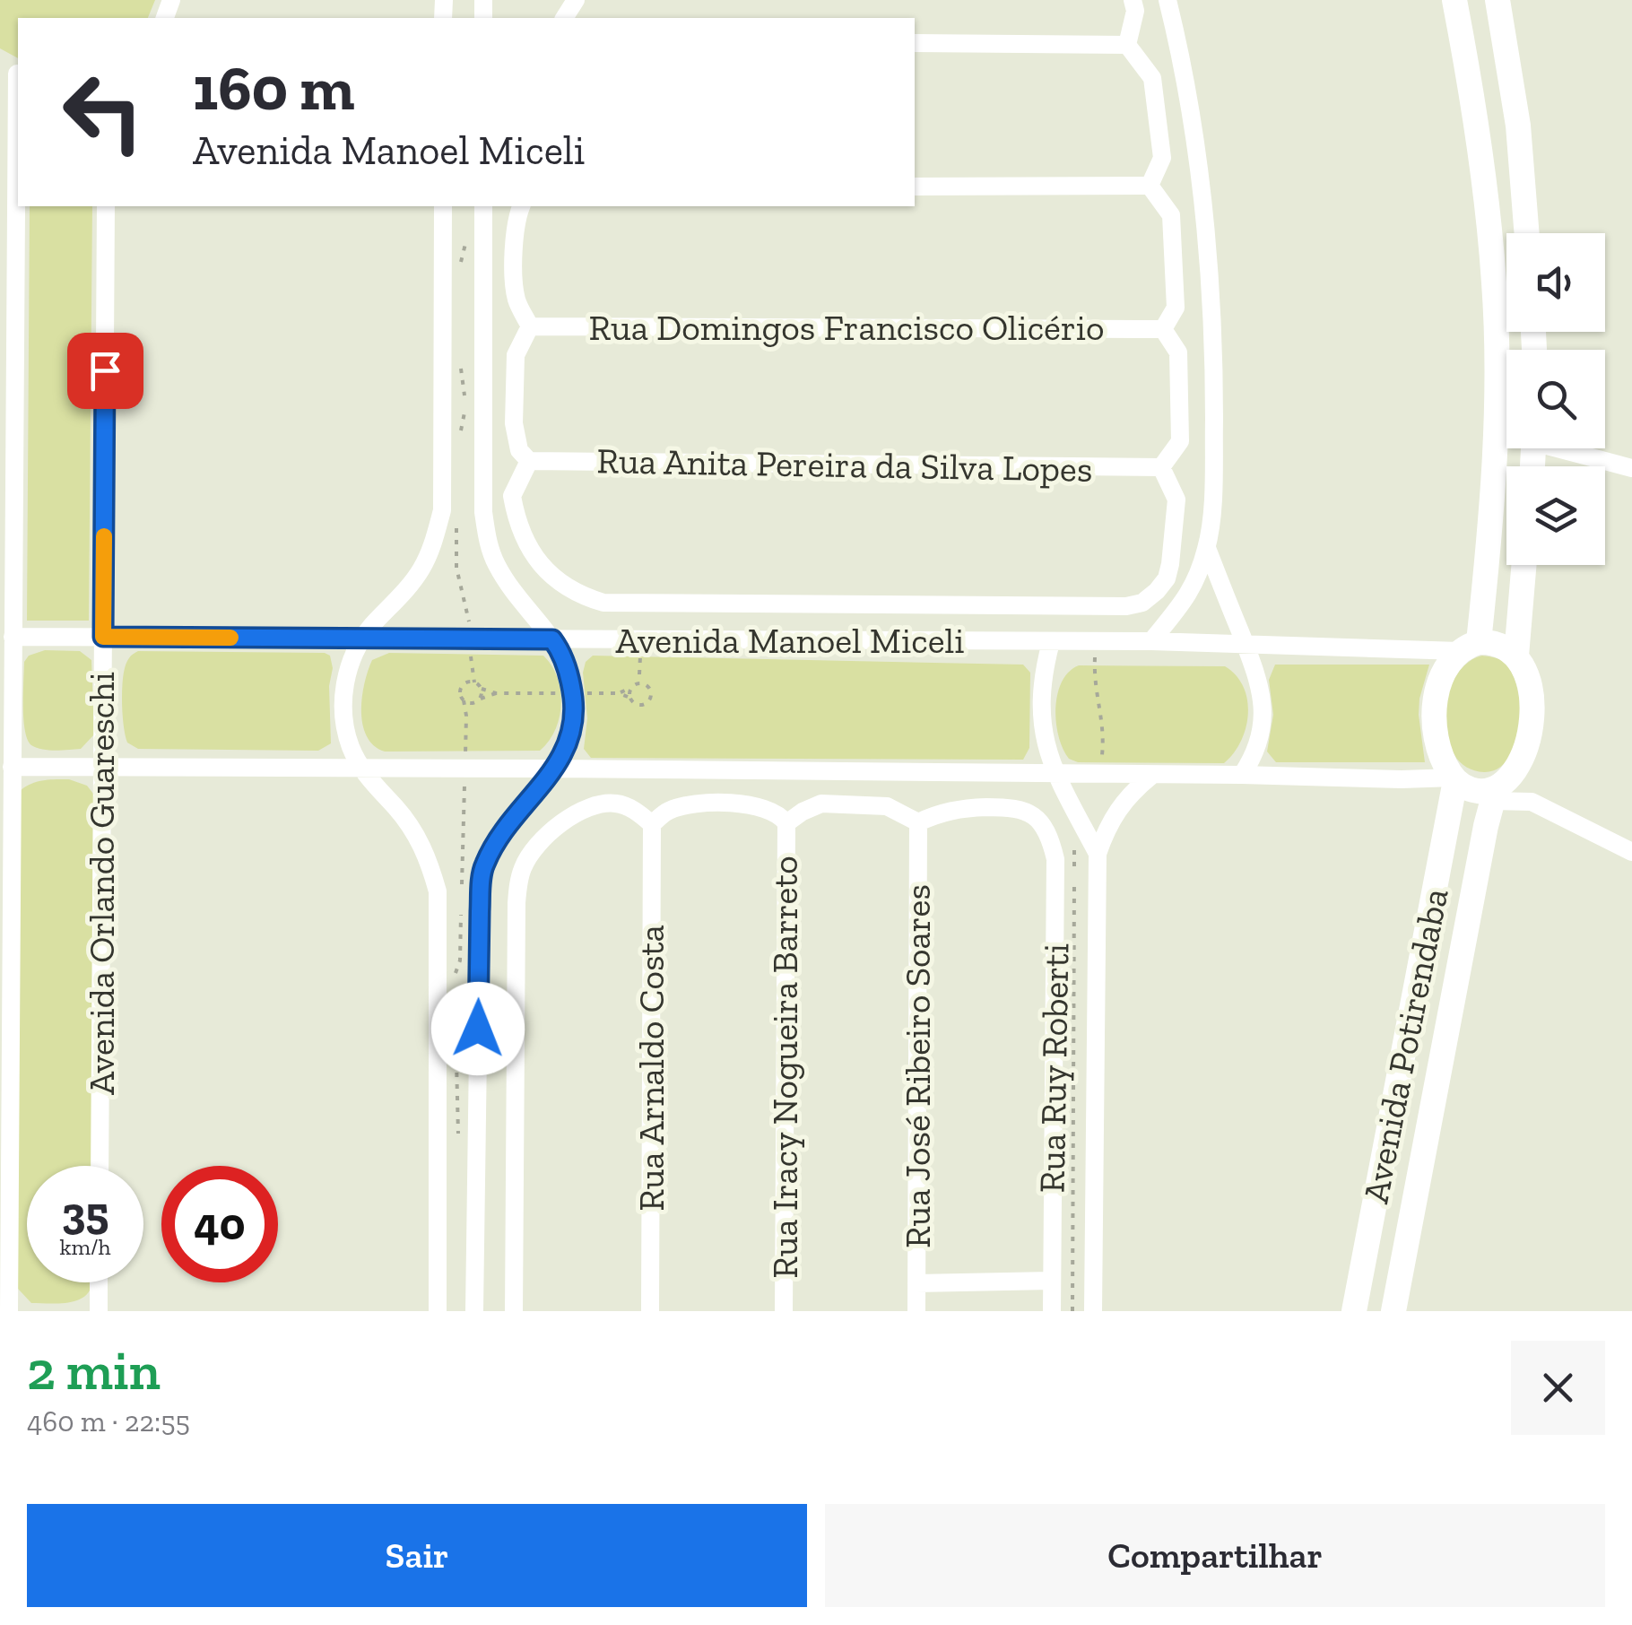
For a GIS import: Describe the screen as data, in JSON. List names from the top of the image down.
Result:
{
  "streets": {
    "main road": ["Avenida Potirendaba"],
    "street": [
      "Rua Domingos Francisco Olicério",
      "Rua Anita Pereira da Silva Lopes",
      "Avenida Manoel Miceli",
      "Avenida Orlando Guareschi",
      "Rua José Ribeiro Soares",
      "Rua Iracy Nogueira Barreto",
      "Rua Arnaldo Costa",
      "Rua Ruy Roberti"
    ]
  },
  "crossings": [
    ["Avenida Manoel Miceli", "Avenida Orlando Guareschi"],
    ["Avenida Manoel Miceli", "Avenida Potirendaba"],
    ["Rua José Ribeiro Soares", "Rua Ruy Roberti"]
  ],
  "page": {
    "turn": ["160 m", "Avenida Manoel Miceli"],
    "speed": "35 km/h",
    "limit": "40",
    "heading": ["2 min", "460 m · 22:55"],
    "buttons": ["Sair", "Compartilhar"]
  }
}
